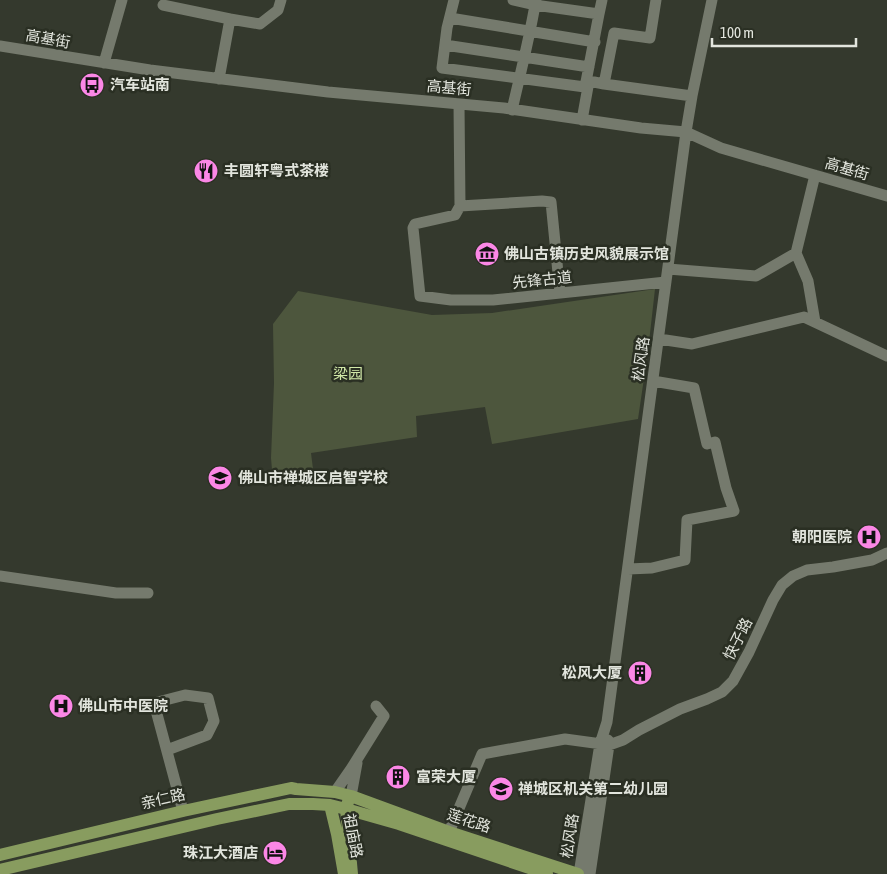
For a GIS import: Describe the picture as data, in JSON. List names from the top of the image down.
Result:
{
  "streets": {
    "main road": ["亲仁路", "莲花路", "祖庙路"],
    "street": [
      "高基街",
      "先锋古道",
      "松风路",
      "快子路"
    ]
  },
  "crossings": [
    ["高基街", "松风路"],
    ["先锋古道", "松风路"],
    ["松风路", "快子路"],
    ["松风路", "莲花路"],
    ["亲仁路", "莲花路"],
    ["亲仁路", "祖庙路"],
    ["莲花路", "祖庙路"]
  ],
  "parks": ["梁园"],
  "places": {
    "bus stop": ["汽车站南"],
    "restaurant": ["丰圆轩粤式茶楼"],
    "museum": ["佛山古镇历史风貌展示馆"],
    "school or university": ["佛山市禅城区启智学校", "禅城区机关第二幼儿园"],
    "hospital": ["朝阳医院", "佛山市中医院"],
    "building": ["松风大厦", "富荣大厦"],
    "hotel": ["珠江大酒店"]
  },
  "scale_bar": "100 m"
}
